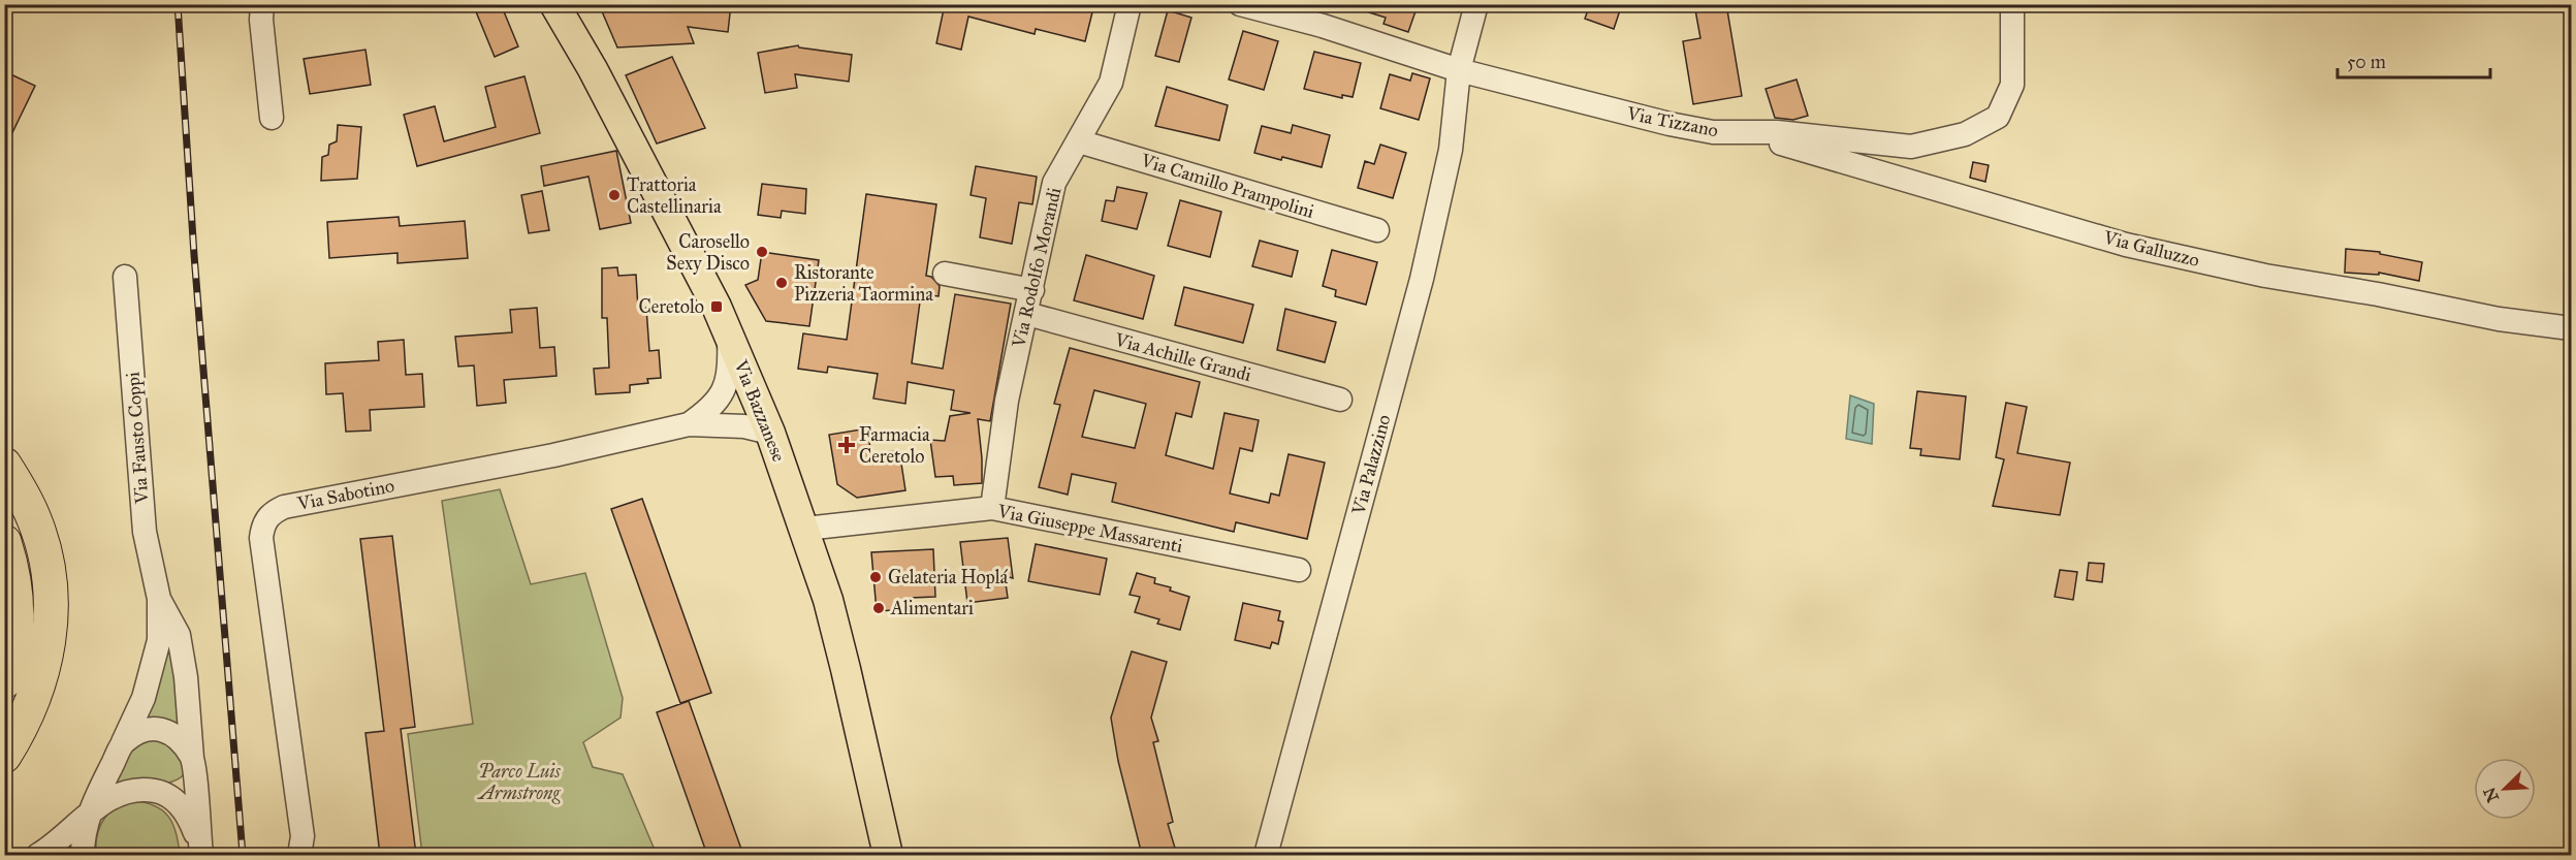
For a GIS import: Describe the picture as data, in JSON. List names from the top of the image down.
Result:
{
  "streets": {
    "main road": ["Via Bazzanese"],
    "street": [
      "Via Tizzano",
      "Via Camillo Prampolini",
      "Via Galluzzo",
      "Via Rodolfo Morandi",
      "Via Achille Grandi",
      "Via Fausto Coppi",
      "Via Palazzino",
      "Via Sabotino",
      "Via Giuseppe Massarenti"
    ]
  },
  "crossings": [
    ["Via Tizzano", "Via Galluzzo"],
    ["Via Tizzano", "Via Palazzino"],
    ["Via Camillo Prampolini", "Via Rodolfo Morandi"],
    ["Via Rodolfo Morandi", "Via Achille Grandi"],
    ["Via Rodolfo Morandi", "Via Giuseppe Massarenti"],
    ["Via Bazzanese", "Via Giuseppe Massarenti"]
  ],
  "parks": ["Parco Luis Armstrong"],
  "places": {
    "other": [
      "Trattoria Castellinaria",
      "Carosello Sexy Disco",
      "Ristorante Pizzeria Taormina",
      "Gelateria Hoplá",
      "Alimentari"
    ],
    "transit": ["Ceretolo"],
    "health": ["Farmacia Ceretolo"]
  },
  "scale_bar": "50 m",
  "north": "bottom left"
}
